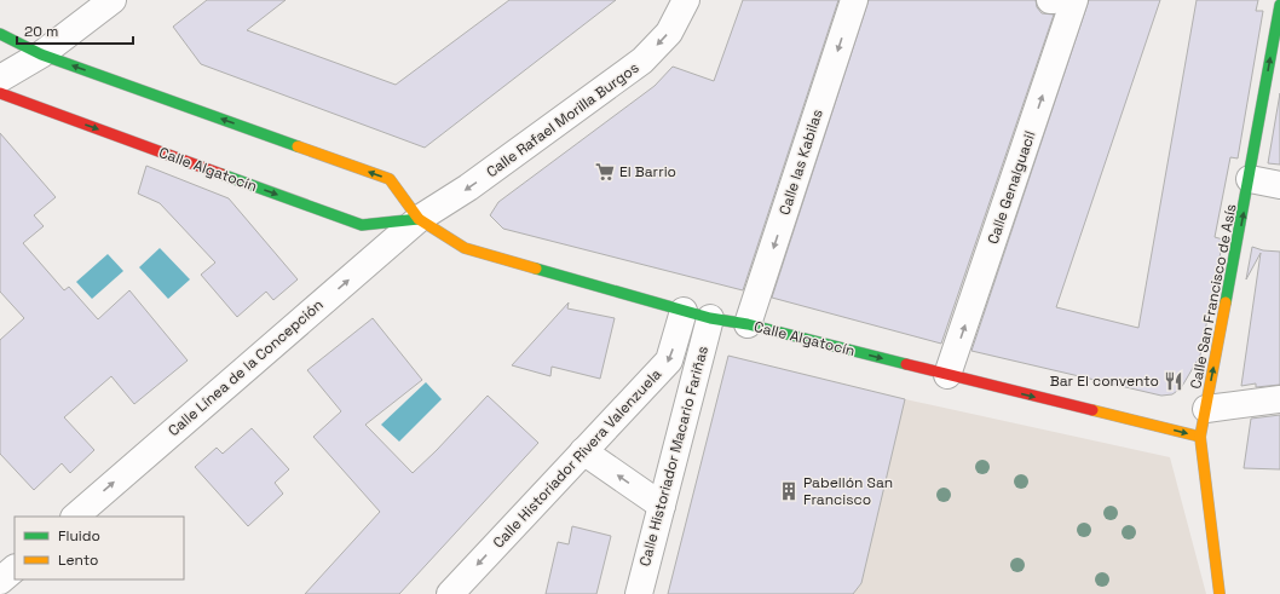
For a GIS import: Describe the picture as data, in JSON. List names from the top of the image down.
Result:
{
  "streets": {
    "street": [
      "Calle Rafael Morilla Burgos",
      "Calle las Kabilas",
      "Calle Algatocín",
      "Calle Genalguacil",
      "Calle San Francisco de Asís",
      "Calle Línea de la Concepción",
      "Calle Historiador Macario Fariñas",
      "Calle Historiador Rivera Valenzuela"
    ]
  },
  "crossings": [
    ["Calle Rafael Morilla Burgos", "Calle Algatocín"],
    ["Calle Rafael Morilla Burgos", "Calle Línea de la Concepción"],
    ["Calle las Kabilas", "Calle Algatocín"],
    ["Calle Algatocín", "Calle Genalguacil"],
    ["Calle Algatocín", "Calle San Francisco de Asís"],
    ["Calle Algatocín", "Calle Línea de la Concepción"],
    ["Calle Algatocín", "Calle Historiador Macario Fariñas"],
    ["Calle Algatocín", "Calle Historiador Rivera Valenzuela"]
  ],
  "one_way": [
    "Calle Rafael Morilla Burgos",
    "Calle las Kabilas",
    "Calle Genalguacil",
    "Calle San Francisco de Asís",
    "Calle Línea de la Concepción",
    "Calle Historiador Rivera Valenzuela"
  ],
  "places": {
    "supermarket": ["El Barrio"],
    "restaurant": ["Bar El convento"],
    "building": ["Pabellón San Francisco"]
  },
  "legend": ["Fluido", "Lento"],
  "scale_bar": "20 m"
}
